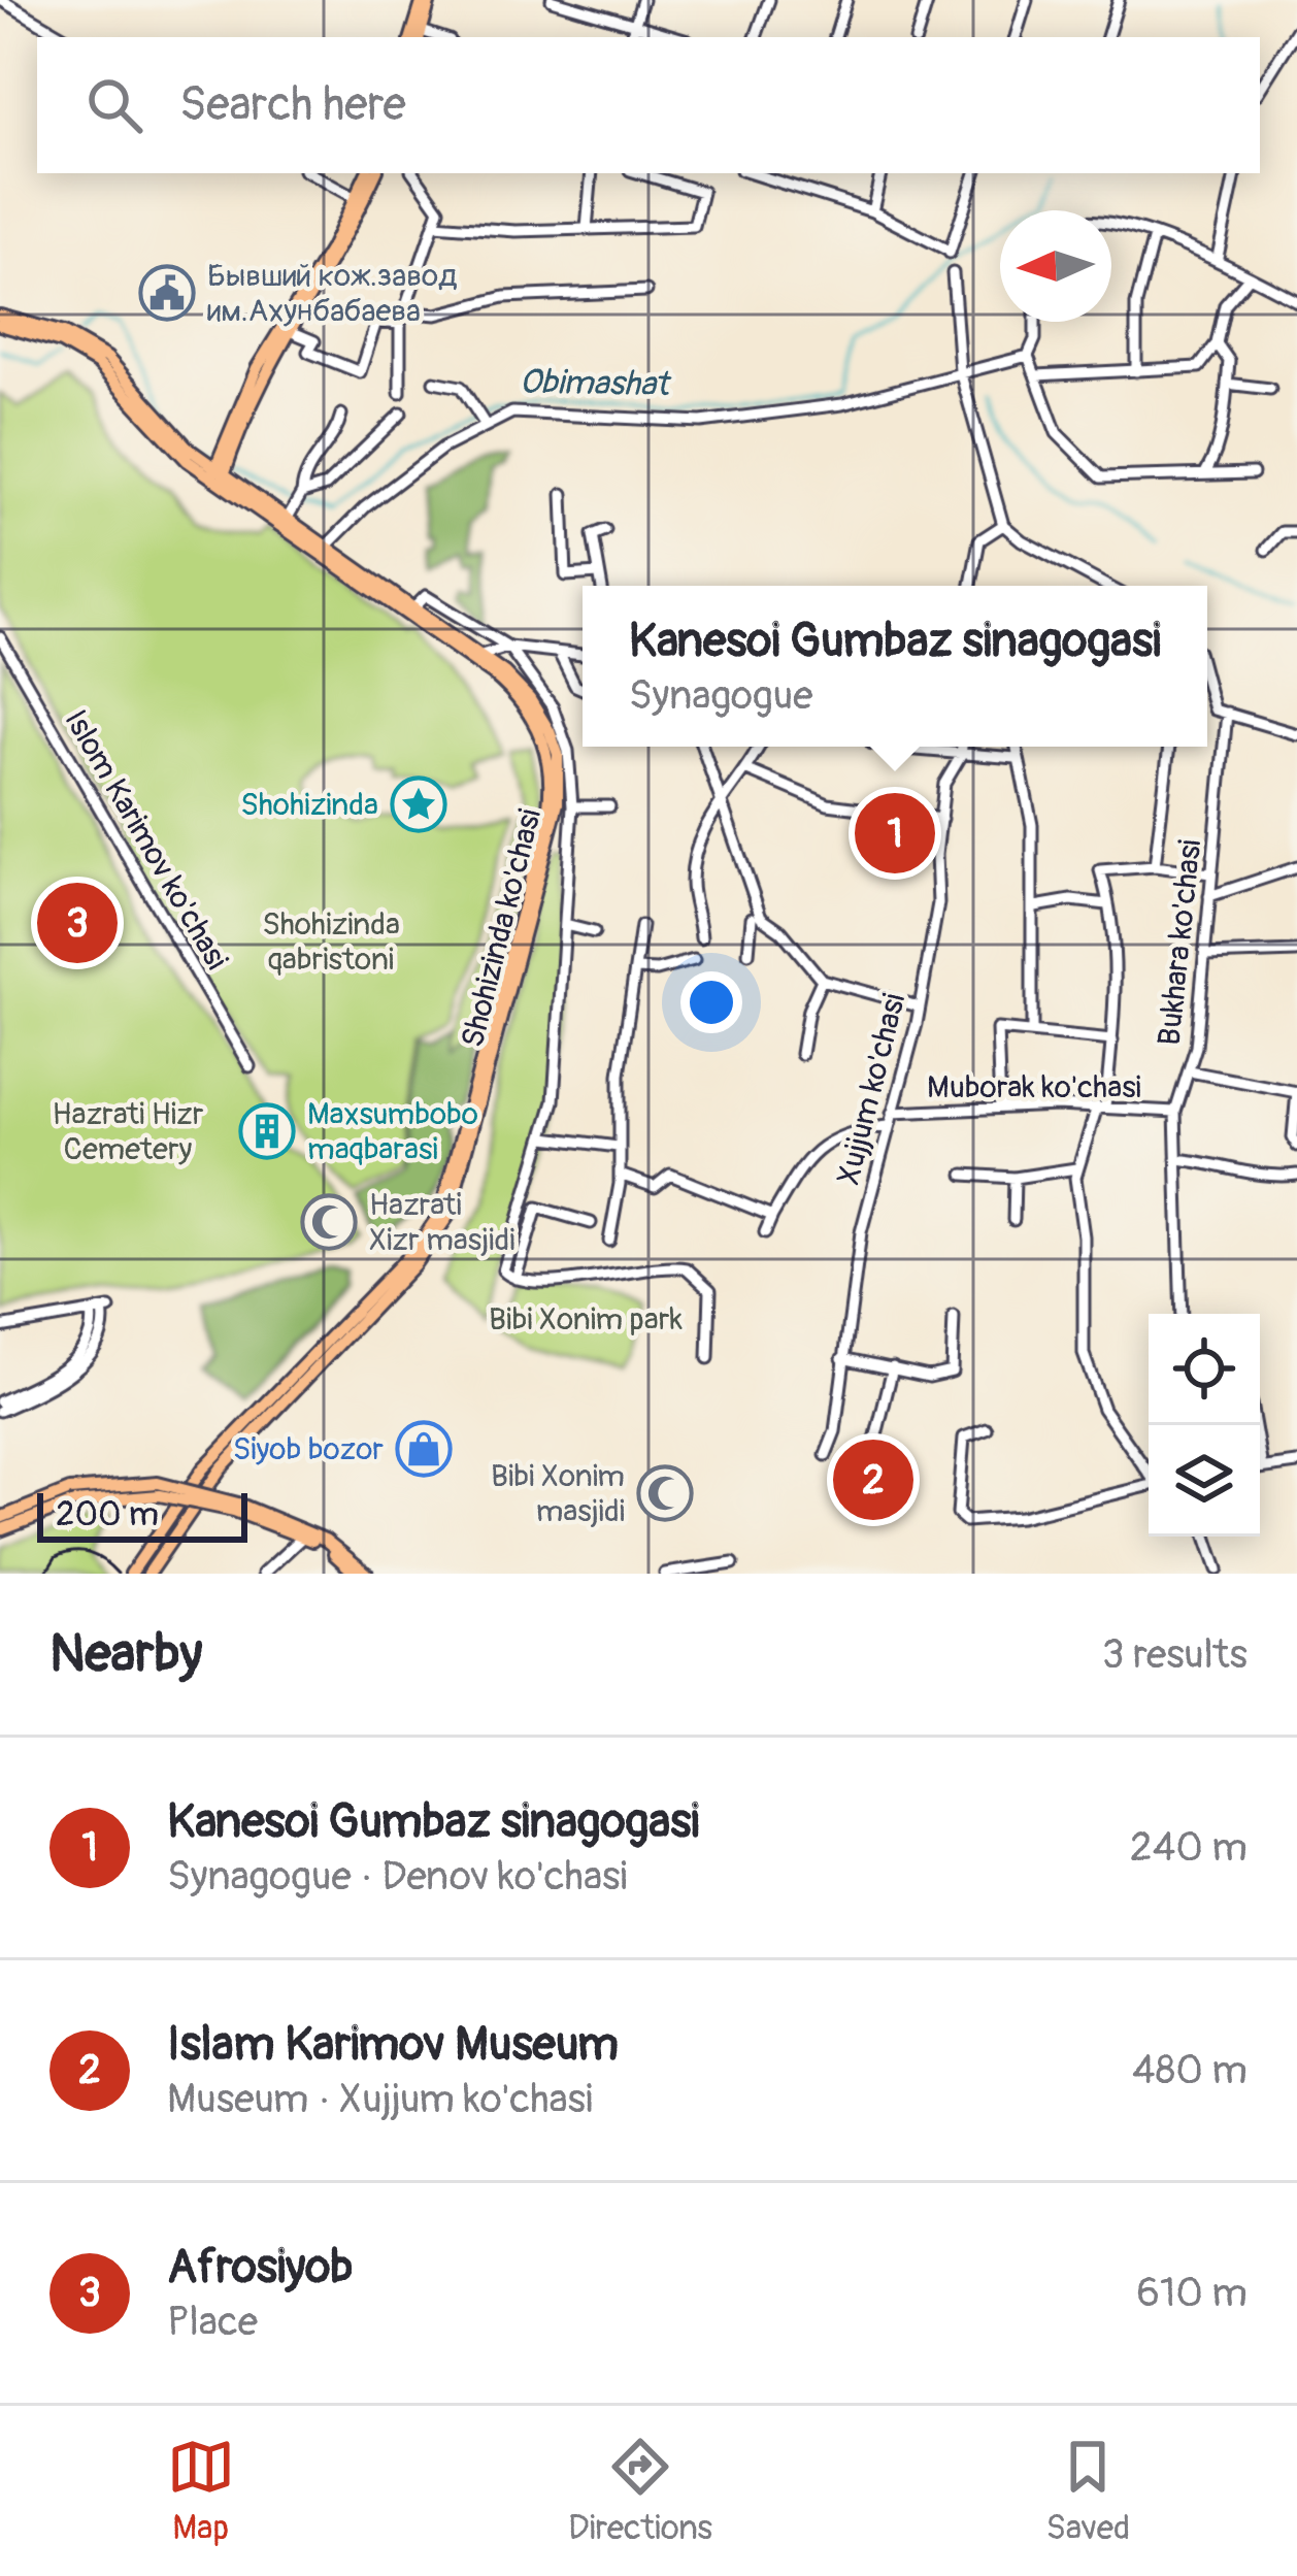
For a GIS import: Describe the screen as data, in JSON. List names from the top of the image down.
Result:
{
  "streets": {
    "main road": ["Shohizinda ko'chasi"],
    "street": [
      "Islom Karimov ko'chasi",
      "Bukhara ko'chasi",
      "Muborak ko'chasi",
      "Xujjum ko'chasi"
    ]
  },
  "crossings": [
    ["Bukhara ko'chasi", "Muborak ko'chasi"],
    ["Muborak ko'chasi", "Xujjum ko'chasi"]
  ],
  "water": ["Obimashat"],
  "parks": ["Shohizinda qabristoni", "Hazrati Hizr Cemetery", "Bibi Xonim park"],
  "places": {
    "public building": ["Бывший кож.завод им.Ахунбабаева"],
    "place": ["Shohizinda"],
    "building": ["Maxsumbobo maqbarasi"],
    "mosque": ["Hazrati Xizr masjidi", "Bibi Xonim masjidi"],
    "shop": ["Siyob bozor"]
  },
  "scale_bar": "200 m",
  "north": "left",
  "page": {
    "search": "Search here",
    "popup": ["Kanesoi Gumbaz sinagogasi", "Synagogue"],
    "pins": ["1", "3", "2"],
    "scale": "200 m",
    "heading": ["Nearby", "3 results"],
    "list": [
      {
        "mark": "1",
        "name": "Kanesoi Gumbaz sinagogasi",
        "note": "Synagogue · Denov ko'chasi",
        "value": "240 m"
      },
      {
        "mark": "2",
        "name": "Islam Karimov Museum",
        "note": "Museum · Xujjum ko'chasi",
        "value": "480 m"
      },
      {
        "mark": "3",
        "name": "Afrosiyob",
        "note": "Place",
        "value": "610 m"
      }
    ],
    "nav": ["Map", "Directions", "Saved"]
  }
}
